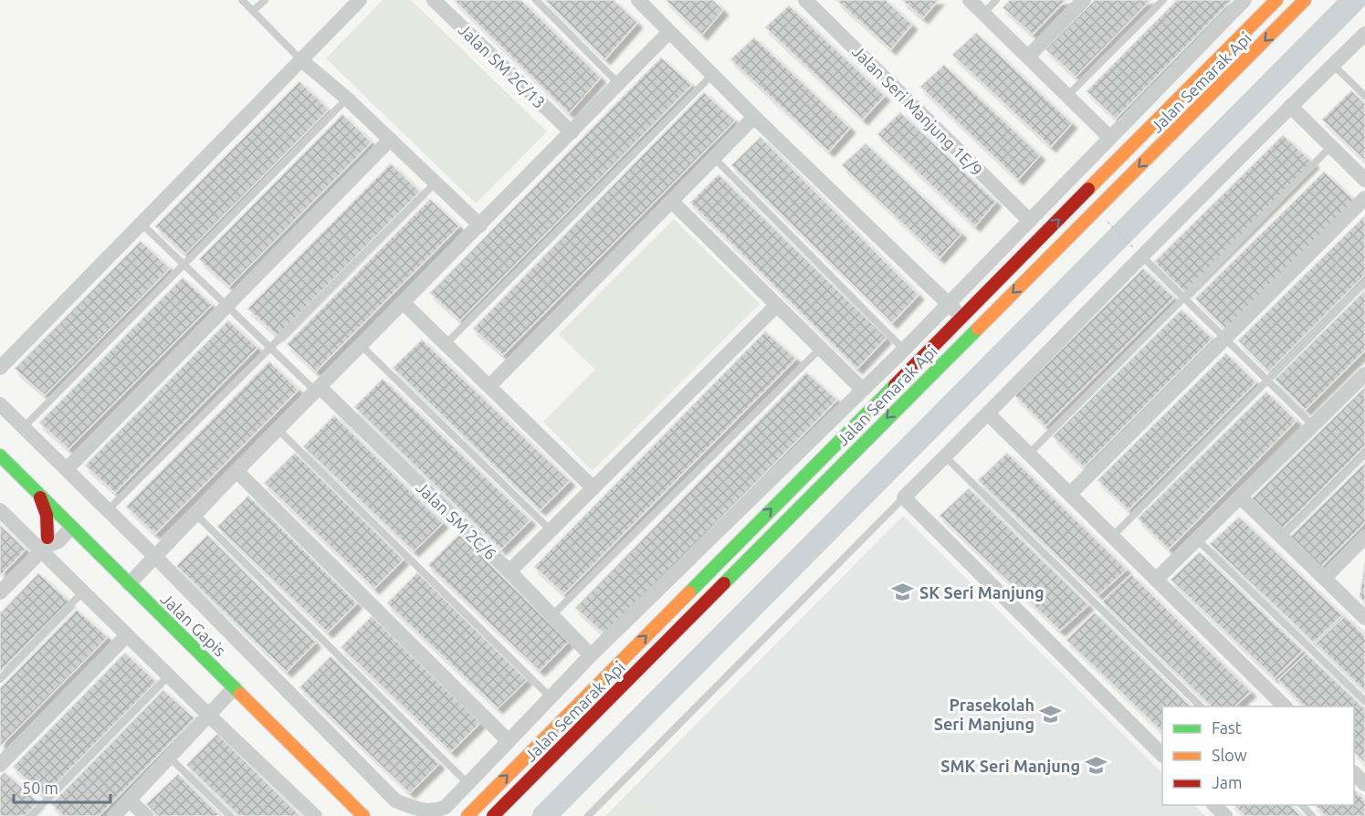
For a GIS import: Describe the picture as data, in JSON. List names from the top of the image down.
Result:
{
  "streets": {
    "street": [
      "Jalan SM 2C/13",
      "Jalan Semarak Api",
      "Jalan Seri Manjung 1E/9",
      "Jalan SM 2C/6",
      "Jalan Gapis"
    ]
  },
  "places": {
    "school or university": ["SK Seri Manjung", "Prasekolah Seri Manjung", "SMK Seri Manjung"]
  },
  "legend": ["Fast", "Slow", "Jam"],
  "scale_bar": "50 m"
}
